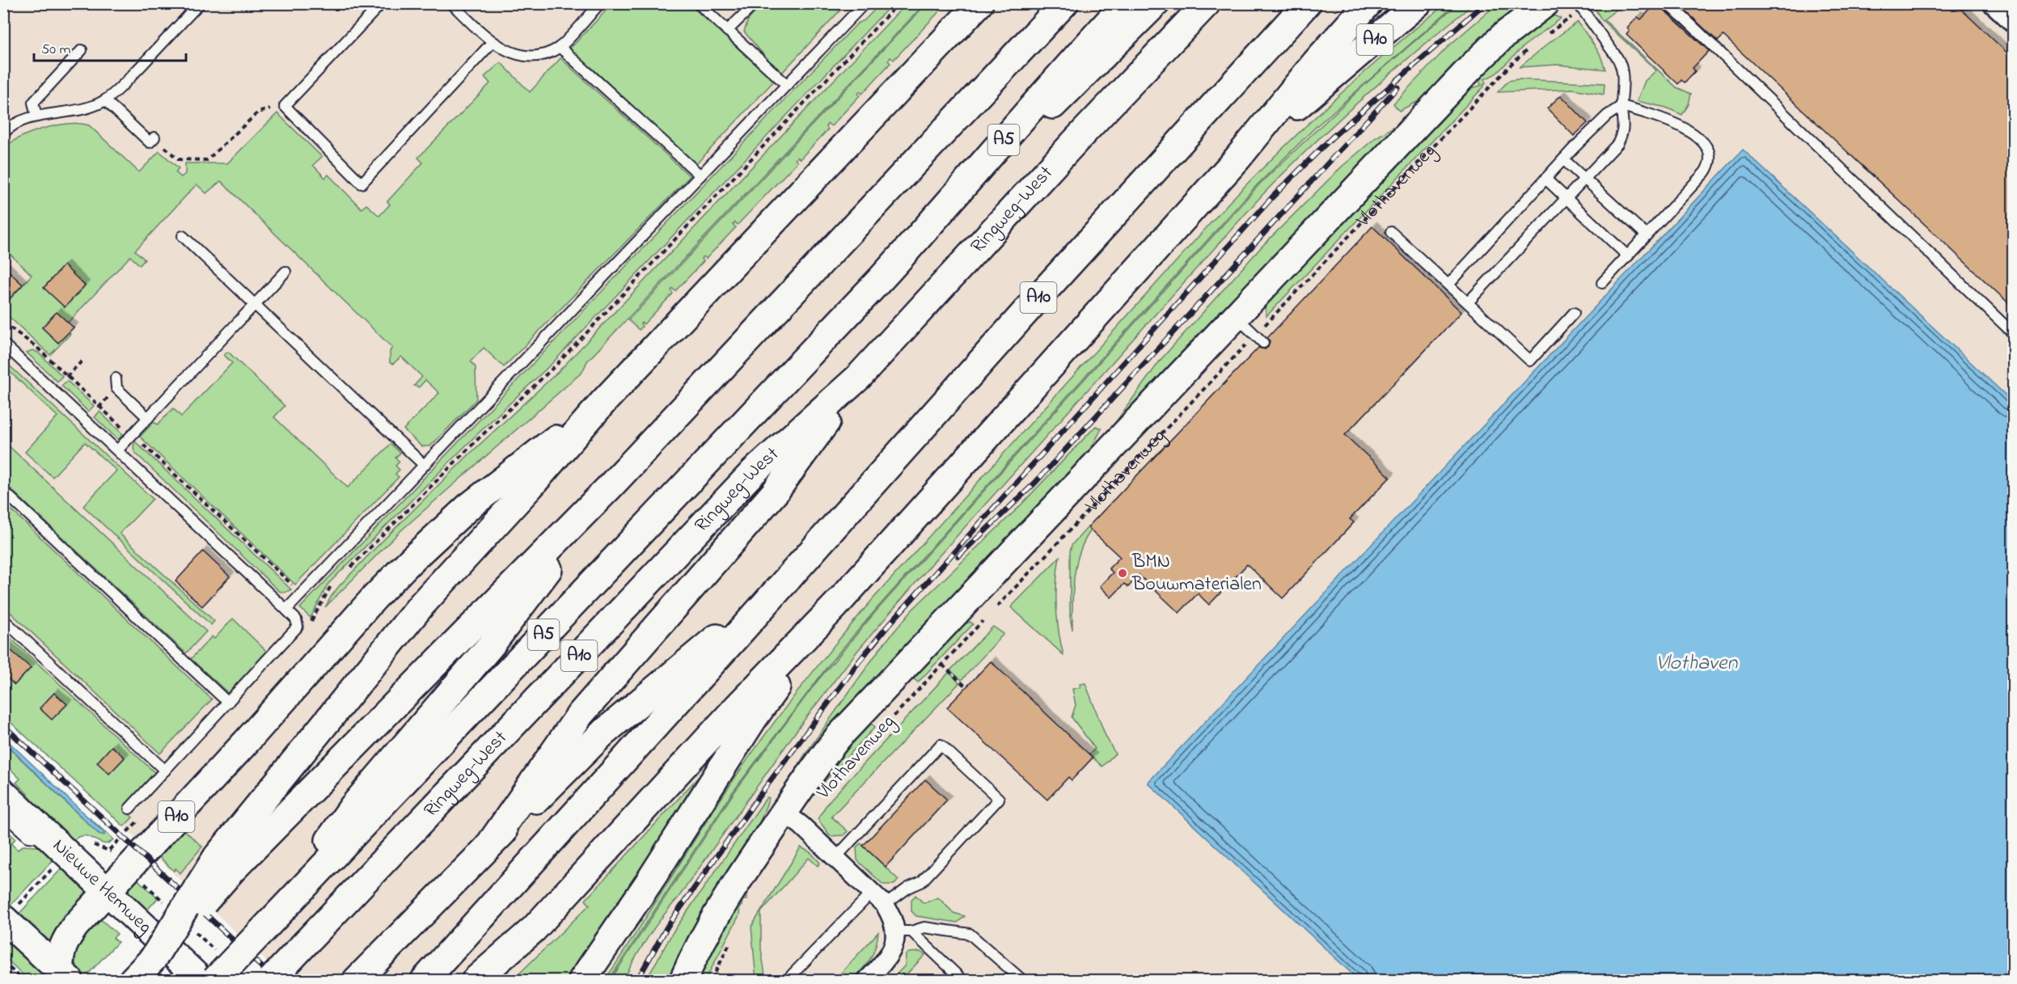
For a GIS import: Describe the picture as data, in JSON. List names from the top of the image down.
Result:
{
  "streets": {
    "main road": [
      "A10",
      "A5",
      "Vlothavenweg",
      "Ringweg-West",
      "Nieuwe Hemweg"
    ]
  },
  "crossings": [
    ["A10", "A5"],
    ["A10", "Nieuwe Hemweg"],
    ["A5", "Ringweg-West"]
  ],
  "water": ["Vlothaven"],
  "places": ["BMN Bouwmaterialen"],
  "scale_bar": "50 m"
}
